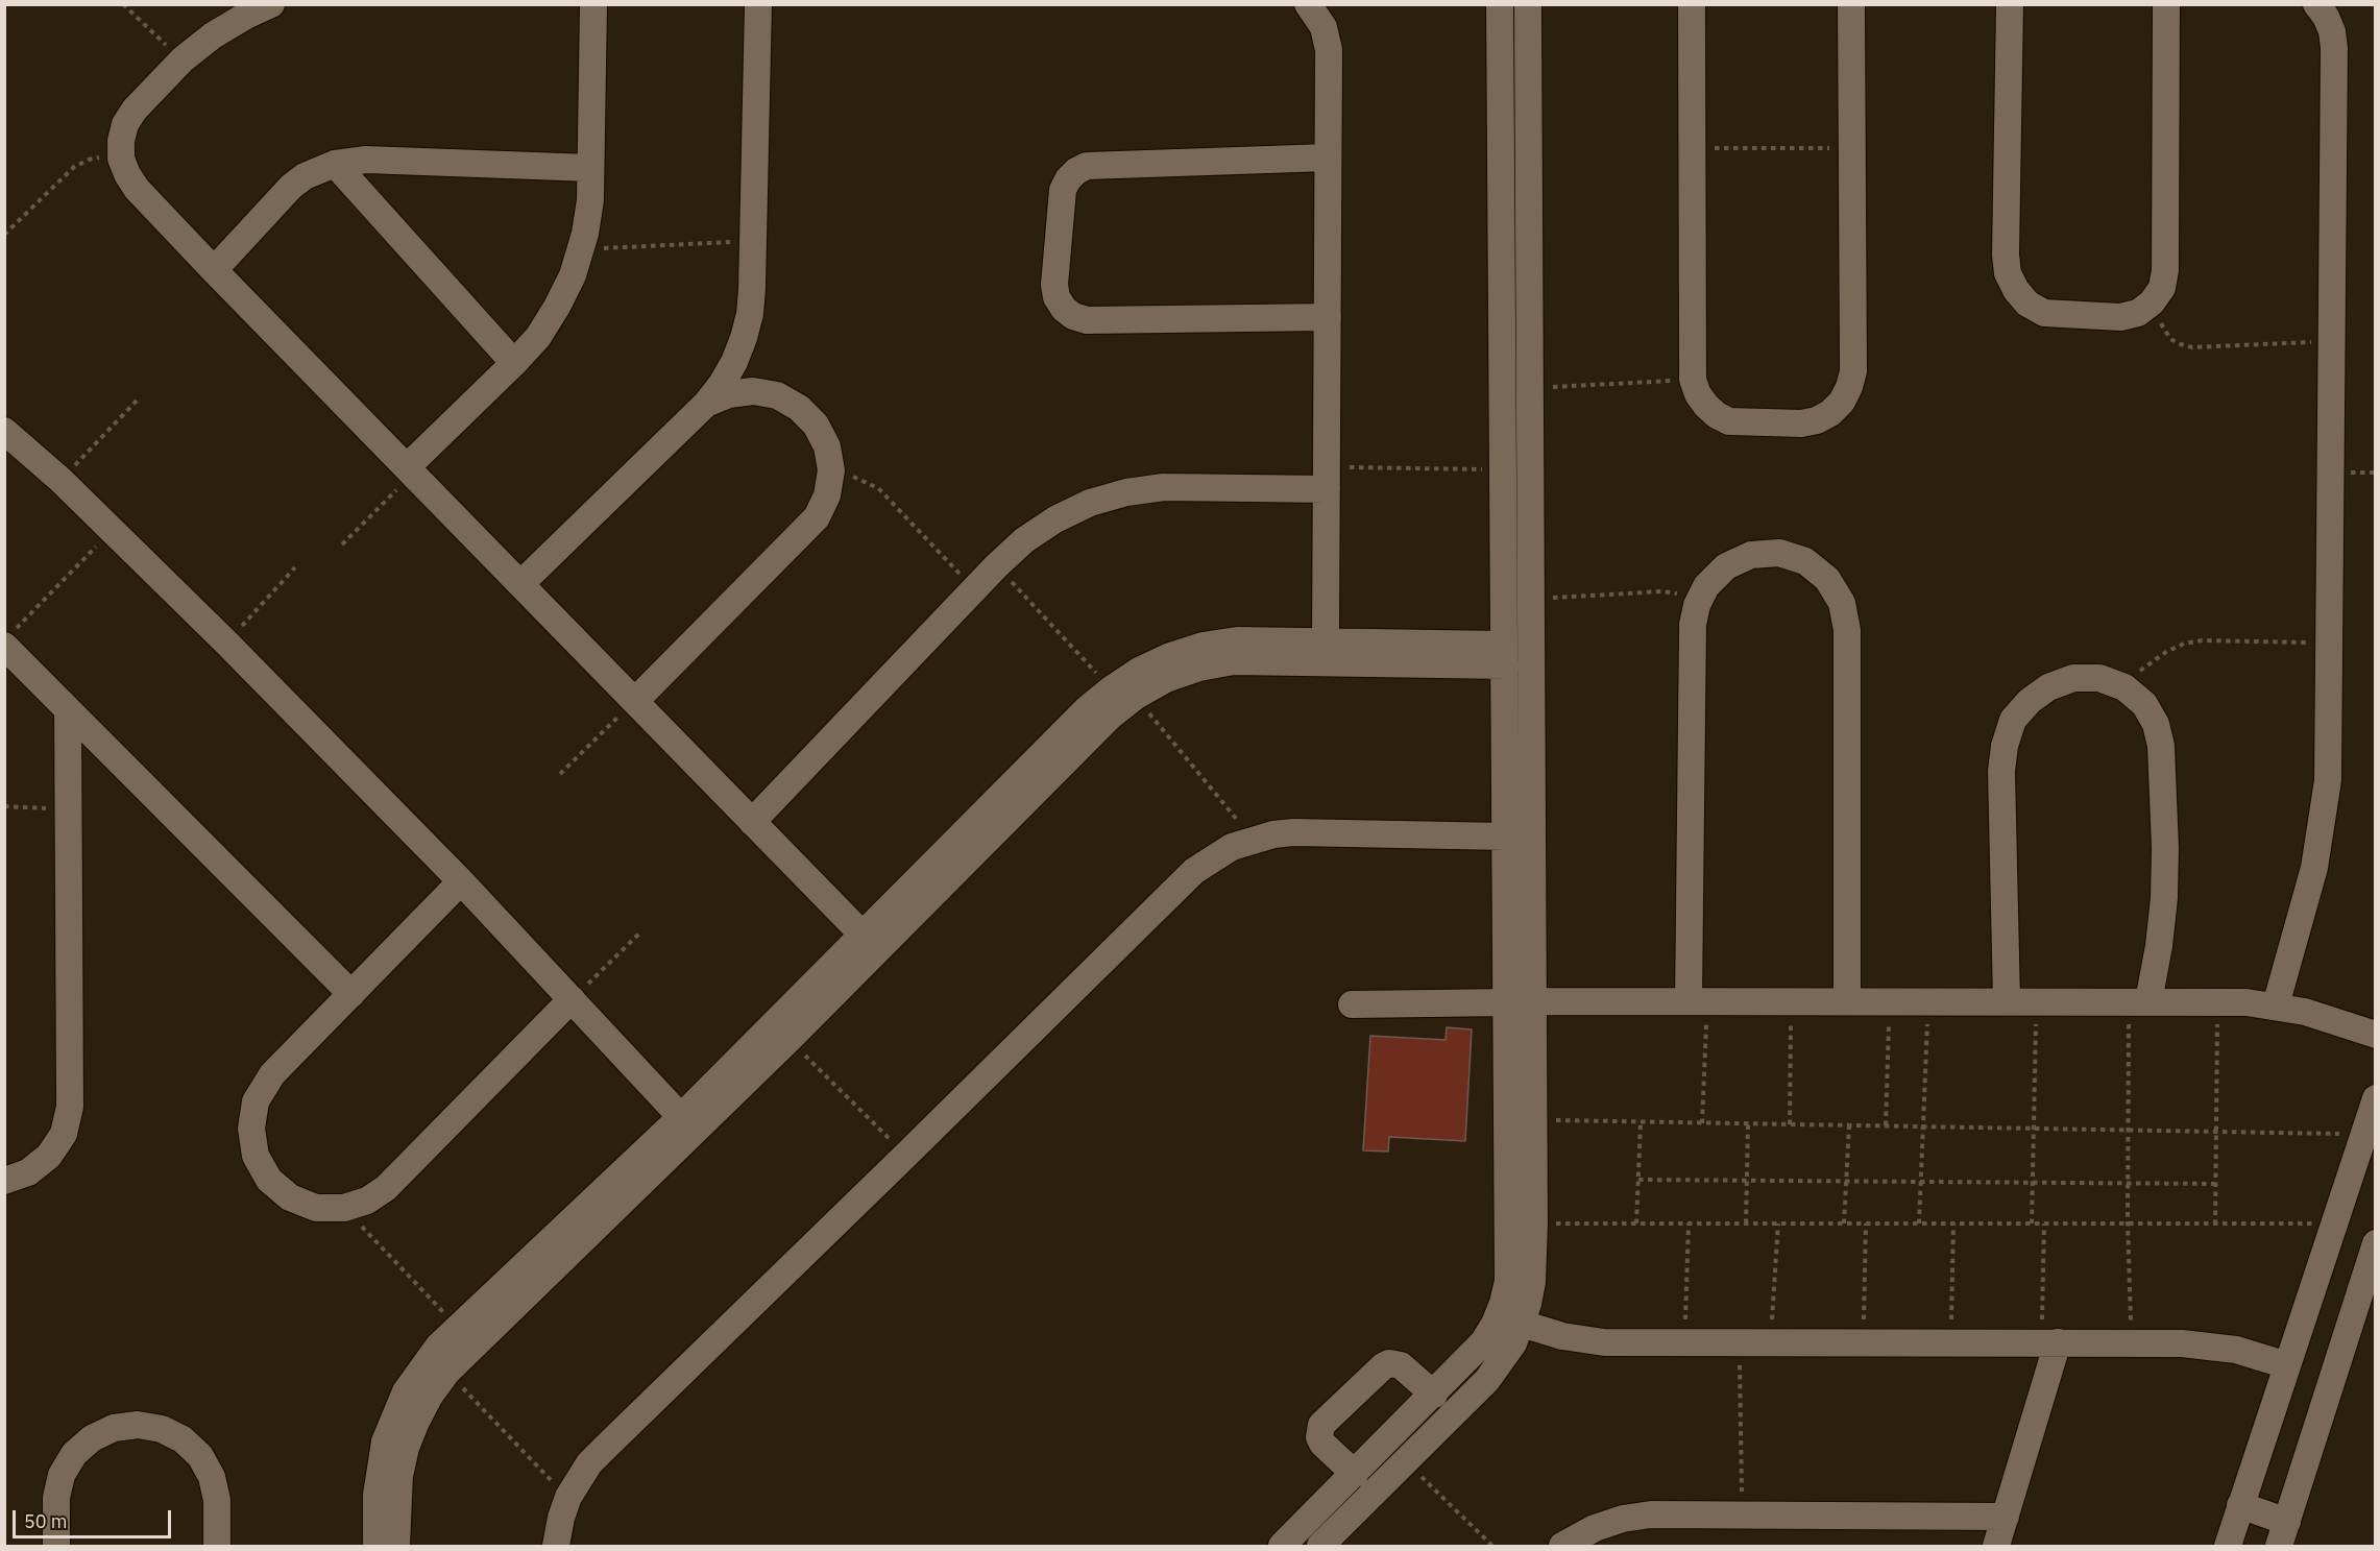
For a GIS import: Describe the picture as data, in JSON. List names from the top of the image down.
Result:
{
  "scale_bar": "50 m"
}
